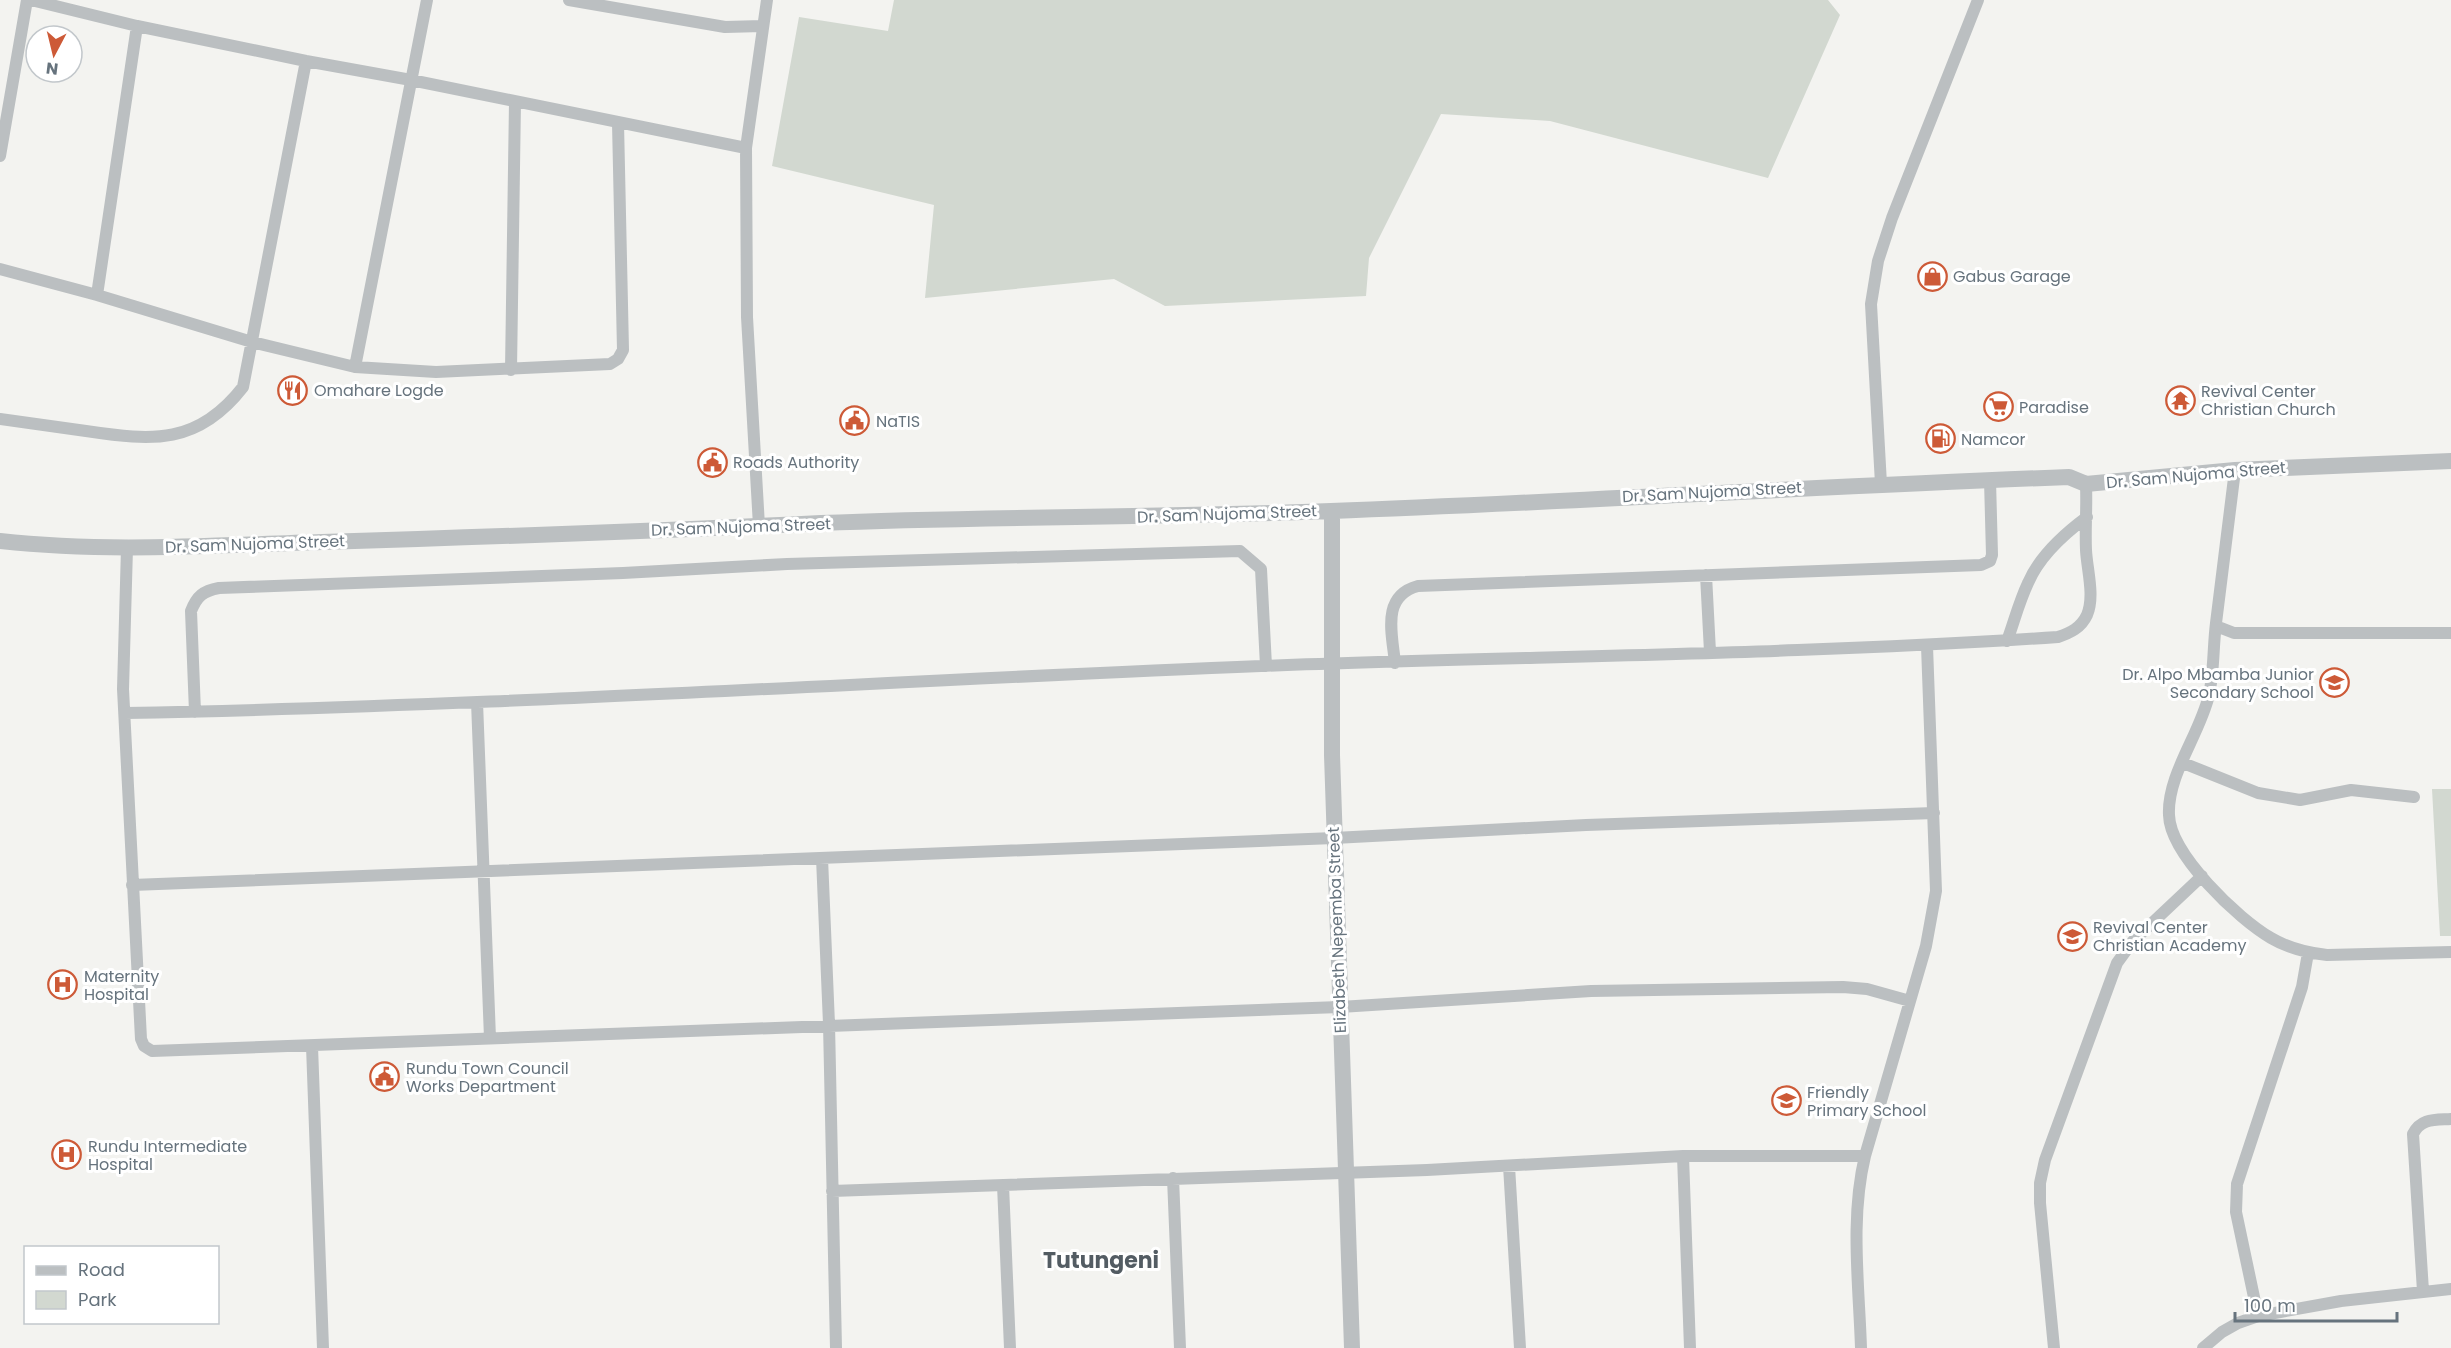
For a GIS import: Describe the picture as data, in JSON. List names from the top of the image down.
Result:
{
  "streets": {
    "street": ["Dr. Sam Nujoma Street", "Elizabeth Nepemba Street"]
  },
  "crossings": [
    ["Dr. Sam Nujoma Street", "Elizabeth Nepemba Street"]
  ],
  "districts": ["Tutungeni"],
  "places": {
    "shop": ["Gabus Garage"],
    "restaurant": ["Omahare Logde"],
    "temple": ["Revival Center Christian Church"],
    "supermarket": ["Paradise"],
    "public building": ["NaTIS", "Roads Authority", "Rundu Town Council Works Department"],
    "fuel station": ["Namcor"],
    "school or university": ["Dr. Alpo Mbamba Junior Secondary School", "Revival Center Christian Academy", "Friendly Primary School"],
    "hospital": ["Maternity Hospital", "Rundu Intermediate Hospital"]
  },
  "legend": ["Road", "Park"],
  "scale_bar": "100 m",
  "north": "bottom"
}
